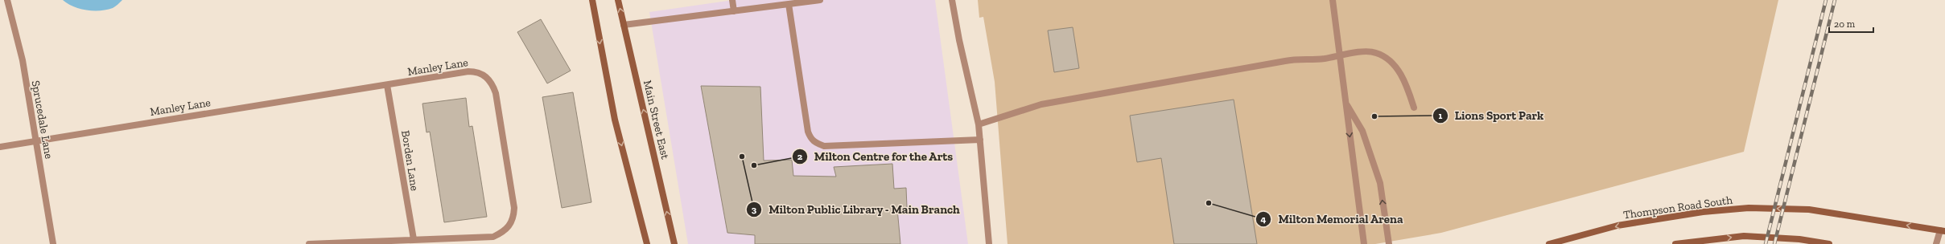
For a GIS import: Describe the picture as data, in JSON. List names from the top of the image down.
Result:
{
  "streets": {
    "main road": ["Main Street East", "Thompson Road South"],
    "street": ["Manley Lane", "Sprucedale Lane", "Borden Lane"]
  },
  "crossings": [
    ["Manley Lane", "Sprucedale Lane"],
    ["Manley Lane", "Borden Lane"]
  ],
  "places": [
    "Lions Sport Park",
    "Milton Public Library - Main Branch",
    "Milton Centre for the Arts",
    "Milton Memorial Arena"
  ],
  "scale_bar": "20 m"
}
